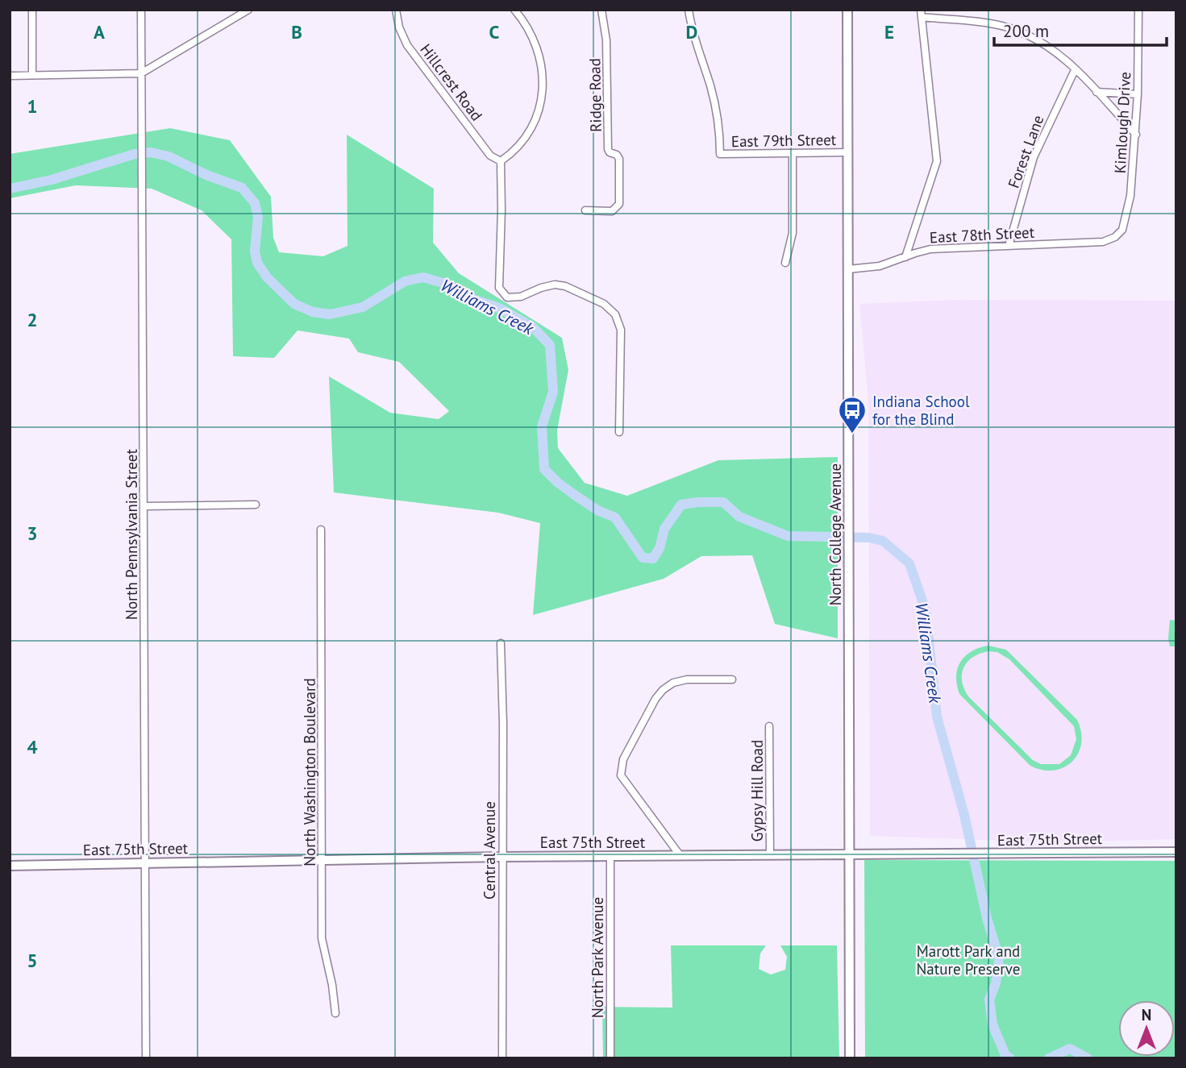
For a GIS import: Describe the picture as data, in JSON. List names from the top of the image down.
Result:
{
  "streets": {
    "street": [
      "Hillcrest Road",
      "Ridge Road",
      "Kimlough Drive",
      "East 79th Street",
      "Forest Lane",
      "East 78th Street",
      "North Pennsylvania Street",
      "North College Avenue",
      "North Washington Boulevard",
      "Gypsy Hill Road",
      "East 75th Street",
      "Central Avenue",
      "North Park Avenue"
    ]
  },
  "crossings": [
    ["Kimlough Drive", "East 78th Street"],
    ["East 79th Street", "North College Avenue"],
    ["Forest Lane", "East 78th Street"],
    ["East 78th Street", "North College Avenue"],
    ["North Pennsylvania Street", "East 75th Street"],
    ["North College Avenue", "East 75th Street"],
    ["North Washington Boulevard", "East 75th Street"],
    ["Gypsy Hill Road", "East 75th Street"],
    ["East 75th Street", "Central Avenue"],
    ["East 75th Street", "North Park Avenue"]
  ],
  "water": ["Williams Creek"],
  "parks": ["Marott Park and Nature Preserve"],
  "places": {
    "bus stop": ["Indiana School for the Blind"]
  },
  "scale_bar": "200 m",
  "north": "top",
  "grid": {
    "columns": [
      "A",
      "B",
      "C",
      "D",
      "E"
    ],
    "rows": [
      "1",
      "2",
      "3",
      "4",
      "5"
    ]
  }
}
